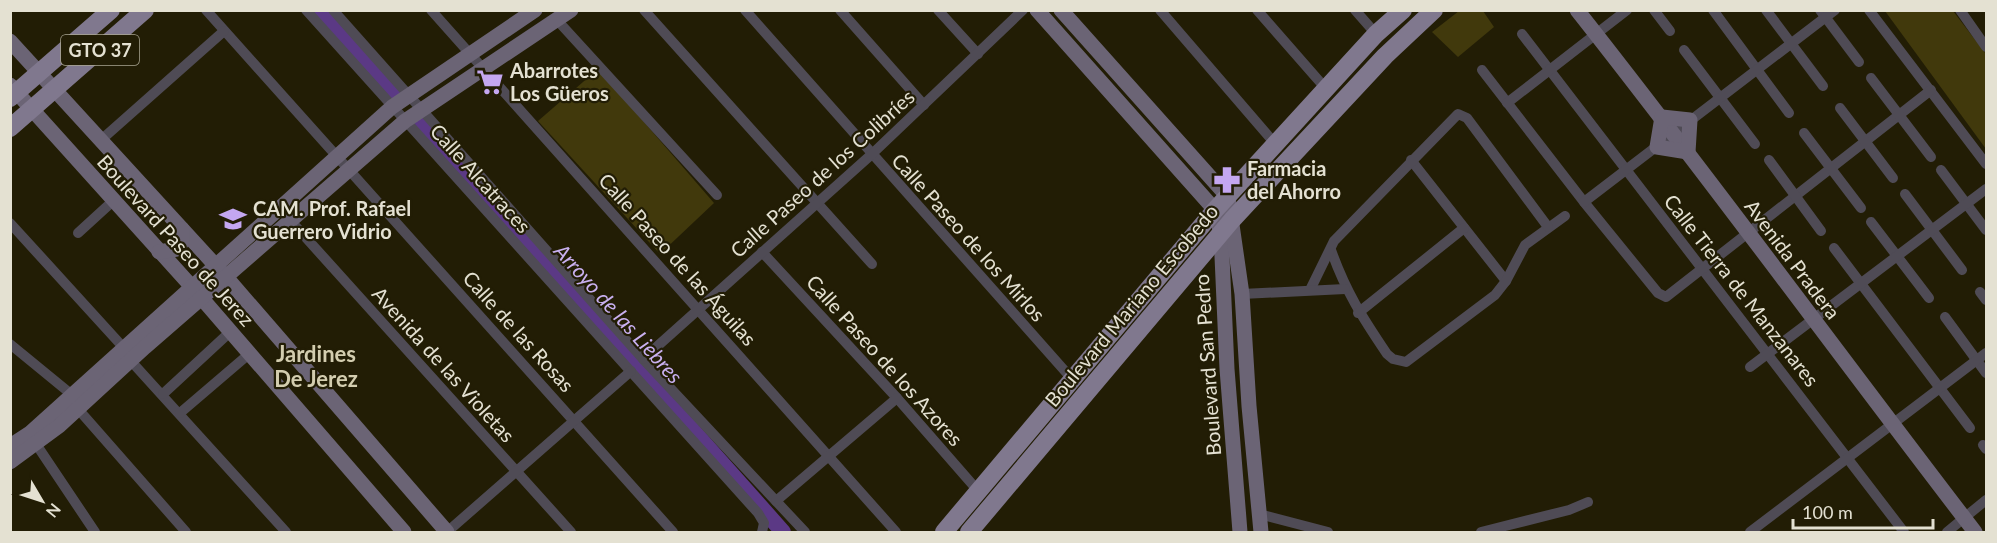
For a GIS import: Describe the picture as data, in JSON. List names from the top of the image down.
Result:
{
  "streets": {
    "main road": [
      "GTO 37",
      "Boulevard Paseo de Jerez",
      "Avenida Pradera",
      "Boulevard Mariano Escobedo",
      "Boulevard San Pedro"
    ],
    "street": [
      "Calle Paseo de los Colibríes",
      "Calle Alcatraces",
      "Calle Paseo de los Mirlos",
      "Calle Paseo de las Águilas",
      "Calle Tierra de Manzanares",
      "Calle de las Rosas",
      "Calle Paseo de los Azores",
      "Avenida de las Violetas"
    ]
  },
  "crossings": [
    ["GTO 37", "Boulevard Paseo de Jerez"],
    ["Calle Paseo de los Colibríes", "Calle Paseo de los Mirlos"],
    ["Calle Paseo de los Colibríes", "Calle Paseo de las Águilas"],
    ["Calle Paseo de los Colibríes", "Calle Paseo de los Azores"],
    ["Calle Paseo de los Mirlos", "Boulevard Mariano Escobedo"],
    ["Boulevard Mariano Escobedo", "Calle Paseo de los Azores"],
    ["Boulevard Mariano Escobedo", "Boulevard San Pedro"]
  ],
  "districts": ["Jardines De Jerez"],
  "water": ["Arroyo de las Liebres"],
  "places": {
    "supermarket": ["Abarrotes Los Güeros"],
    "pharmacy": ["Farmacia del Ahorro"],
    "school or university": ["CAM. Prof. Rafael Guerrero Vidrio"]
  },
  "scale_bar": "100 m",
  "north": "bottom right"
}
